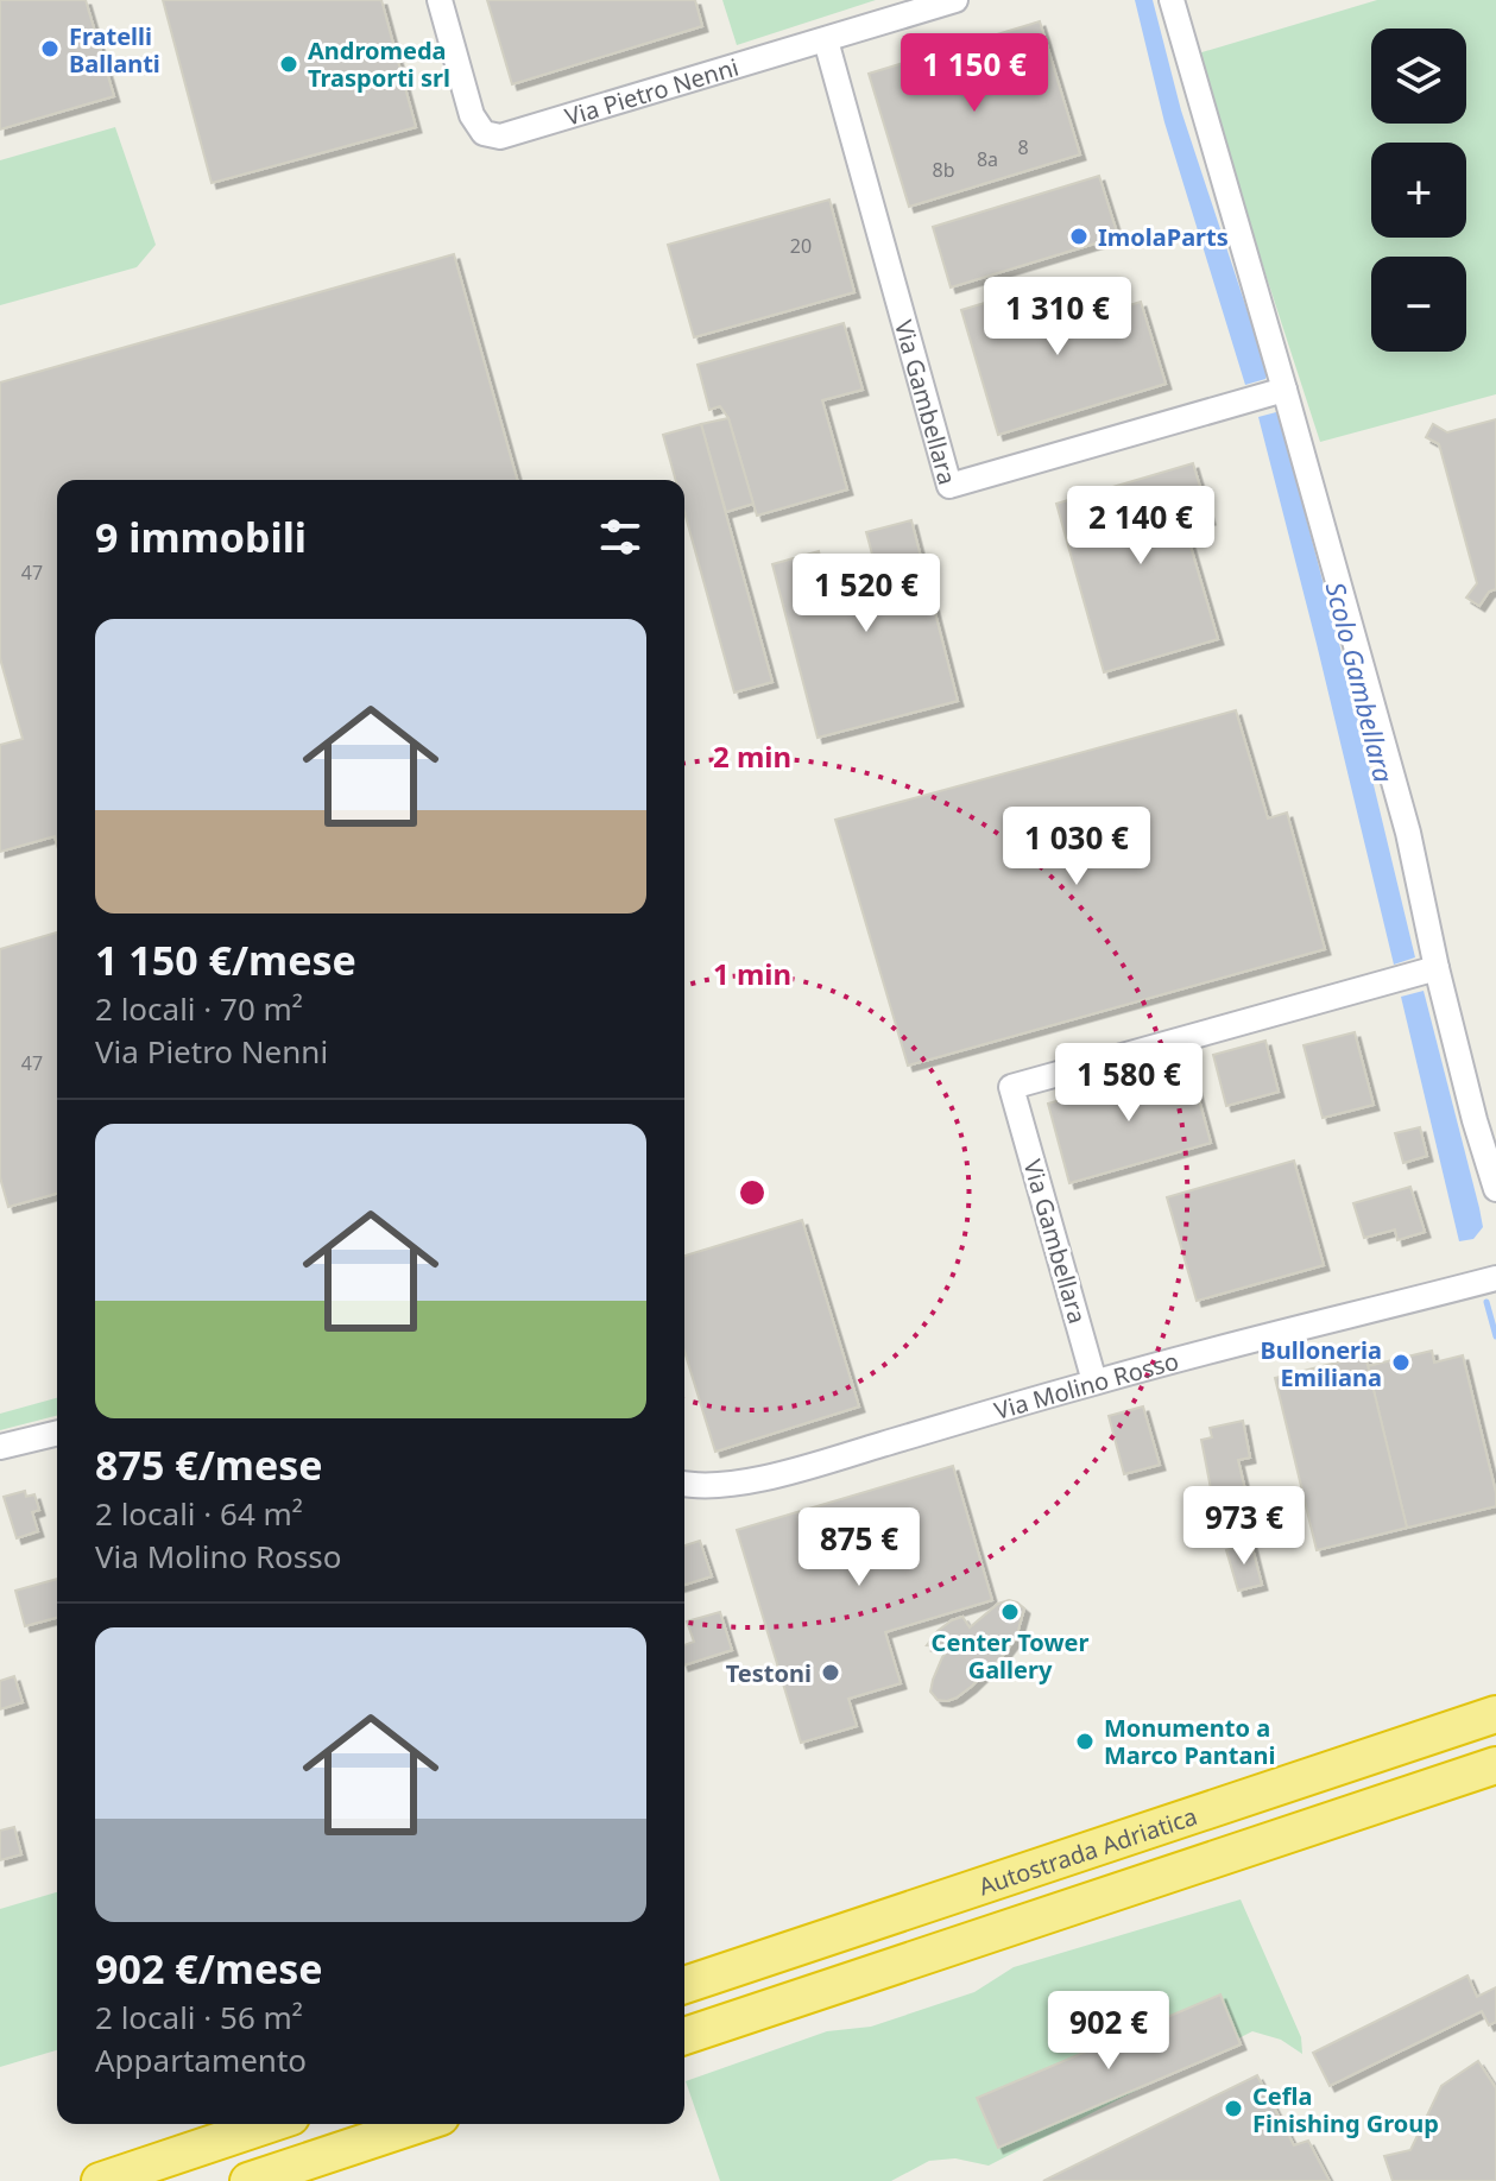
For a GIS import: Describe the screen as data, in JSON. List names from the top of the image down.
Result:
{
  "streets": {
    "highway": ["Autostrada Adriatica"],
    "street": ["Via Pietro Nenni", "Via Gambellara", "Via Molino Rosso"]
  },
  "crossings": [
    ["Via Pietro Nenni", "Via Gambellara"],
    ["Via Gambellara", "Via Molino Rosso"]
  ],
  "water": ["Scolo Gambellara"],
  "places": [
    "Fratelli Ballanti",
    "Andromeda Trasporti srl",
    "ImolaParts",
    "Bulloneria Emiliana",
    "Center Tower Gallery",
    "Testoni",
    "Monumento a Marco Pantani",
    "Cefla Finishing Group"
  ],
  "house_numbers": [
    "8",
    "8a",
    "8b",
    "20",
    "47",
    "47"
  ],
  "page": {
    "map_buttons": ["+", "−"],
    "price": [
      "1 150 €",
      "1 310 €",
      "2 140 €",
      "1 520 €",
      "1 030 €",
      "1 580 €",
      "973 €",
      "875 €",
      "902 €"
    ],
    "heading": "9 immobili",
    "list": [
      {
        "name": "1 150 €/mese",
        "note": "2 locali · 70 m² · Via Pietro Nenni"
      },
      {
        "name": "875 €/mese",
        "note": "2 locali · 64 m² · Via Molino Rosso"
      },
      {
        "name": "902 €/mese",
        "note": "2 locali · 56 m² · Appartamento"
      }
    ]
  },
  "rings": ["2 min", "1 min"]
}
